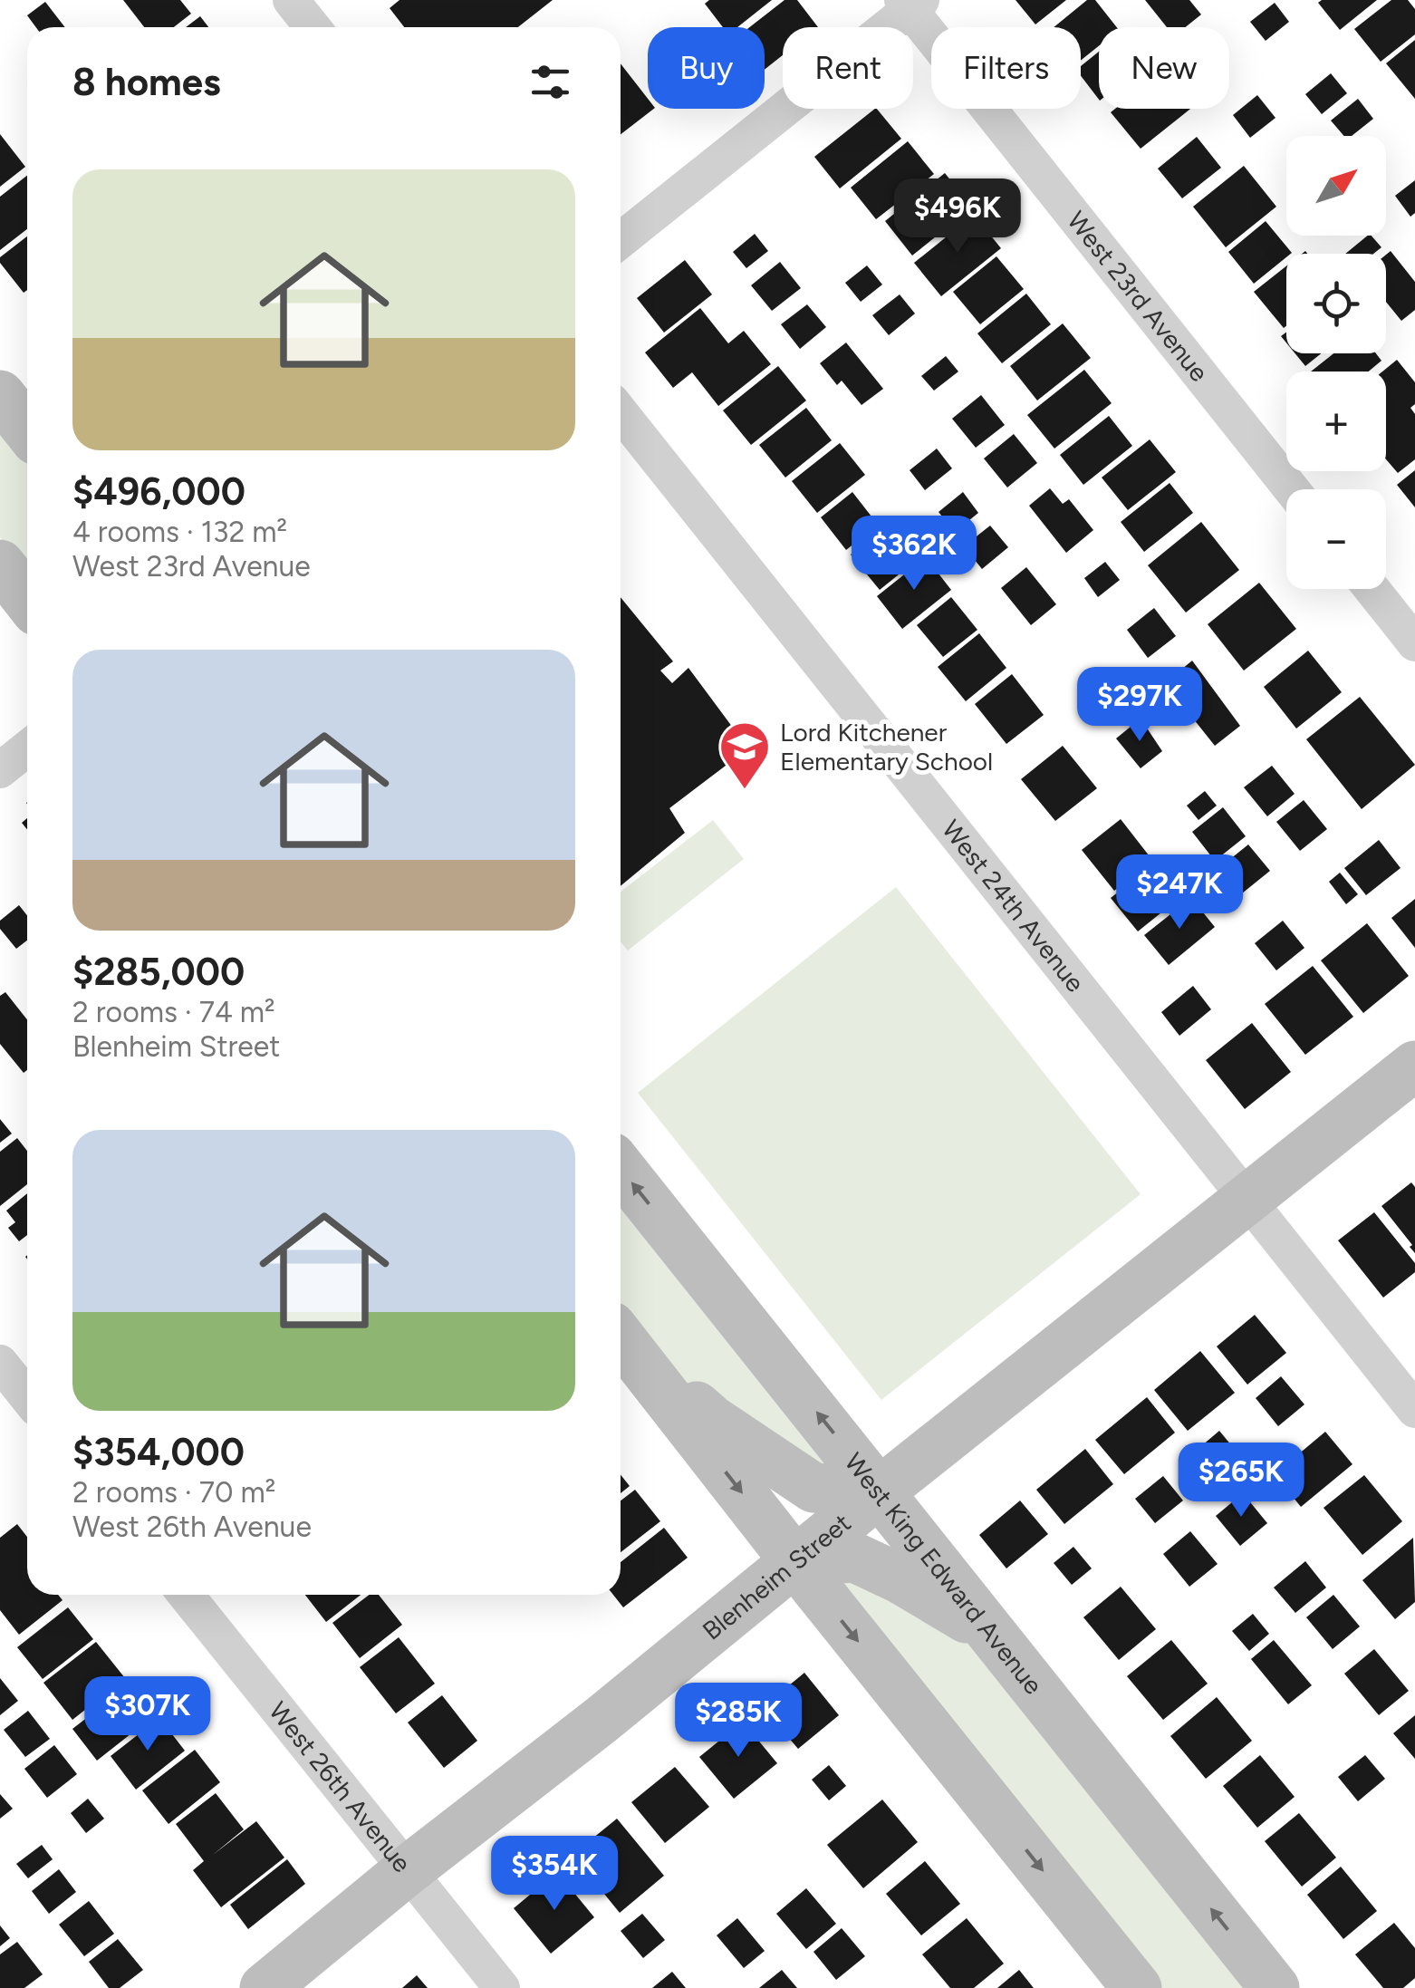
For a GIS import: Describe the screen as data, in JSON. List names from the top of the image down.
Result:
{
  "streets": {
    "main road": ["West King Edward Avenue", "Blenheim Street"],
    "street": ["West 23rd Avenue", "West 24th Avenue", "West 26th Avenue"]
  },
  "crossings": [
    ["West 24th Avenue", "Blenheim Street"],
    ["West King Edward Avenue", "Blenheim Street"],
    ["Blenheim Street", "West 26th Avenue"]
  ],
  "places": {
    "school or university": ["Lord Kitchener Elementary School"]
  },
  "north": "top right",
  "page": {
    "chip": [
      "Buy",
      "Rent",
      "Filters",
      "New"
    ],
    "heading": "8 homes",
    "map_buttons": ["+", "−"],
    "list": [
      {
        "name": "$496,000",
        "note": "4 rooms · 132 m² · West 23rd Avenue"
      },
      {
        "name": "$285,000",
        "note": "2 rooms · 74 m² · Blenheim Street"
      },
      {
        "name": "$354,000",
        "note": "2 rooms · 70 m² · West 26th Avenue"
      }
    ],
    "price": [
      "$496K",
      "$362K",
      "$297K",
      "$247K",
      "$265K",
      "$307K",
      "$285K",
      "$354K"
    ]
  }
}
